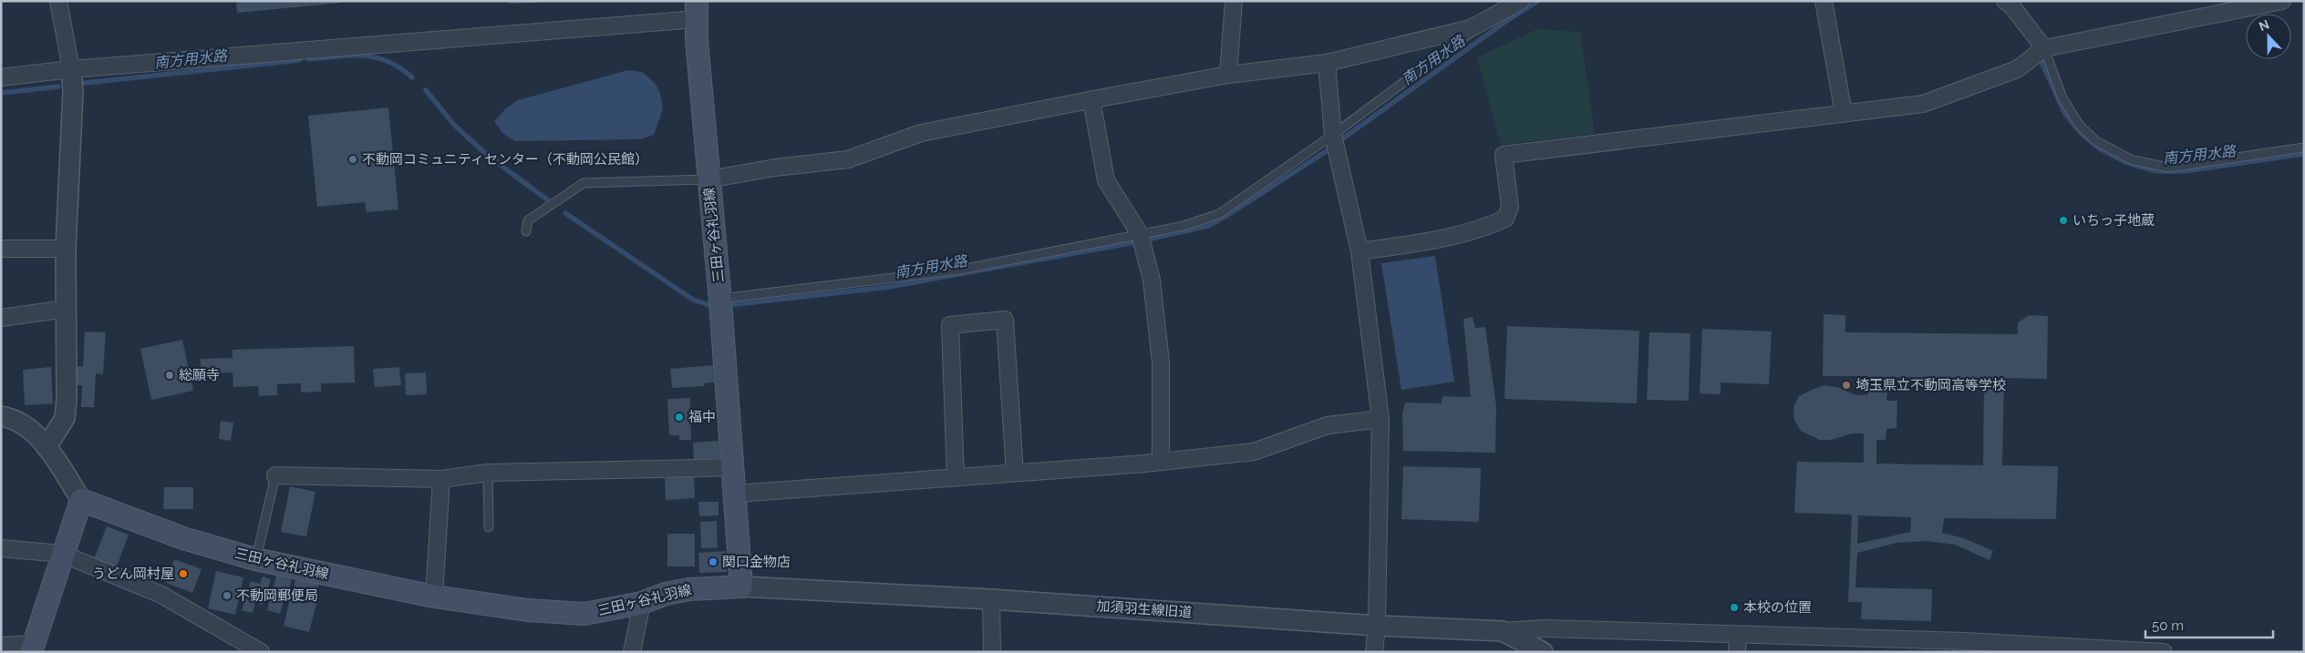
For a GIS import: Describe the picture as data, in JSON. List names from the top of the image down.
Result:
{
  "streets": {
    "main road": ["三田ヶ谷礼羽線"],
    "street": ["加須羽生線旧道"]
  },
  "crossings": [
    ["三田ヶ谷礼羽線", "加須羽生線旧道"]
  ],
  "water": ["南方用水路"],
  "places": [
    "不動岡コミュニティセンター（不動岡公民館）",
    "いちっ子地蔵",
    "総願寺",
    "埼玉県立不動岡高等学校",
    "福中",
    "関口金物店",
    "うどん岡村屋",
    "不動岡郵便局",
    "本校の位置"
  ],
  "scale_bar": "50 m",
  "north": "top"
}
